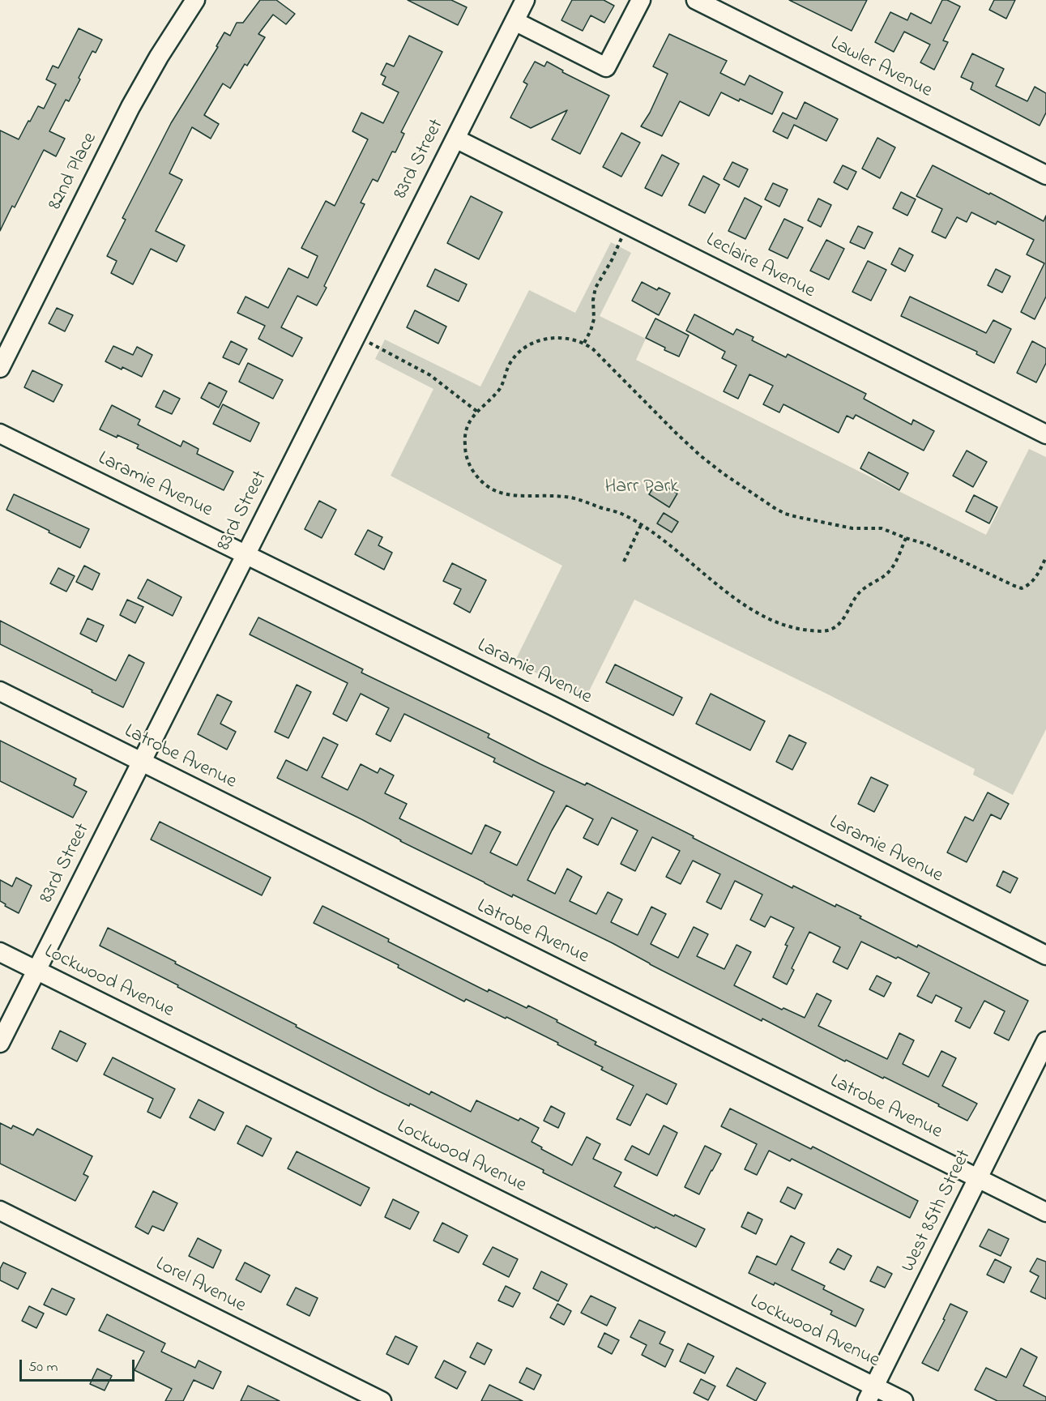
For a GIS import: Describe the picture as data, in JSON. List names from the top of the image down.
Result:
{
  "streets": {
    "street": [
      "Lawler Avenue",
      "83rd Street",
      "82nd Place",
      "Leclaire Avenue",
      "Laramie Avenue",
      "Latrobe Avenue",
      "Lockwood Avenue",
      "West 85th Street",
      "Lorel Avenue"
    ]
  },
  "crossings": [
    ["83rd Street", "Leclaire Avenue"],
    ["83rd Street", "Laramie Avenue"],
    ["83rd Street", "Latrobe Avenue"],
    ["83rd Street", "Lockwood Avenue"],
    ["Latrobe Avenue", "West 85th Street"],
    ["Lockwood Avenue", "West 85th Street"]
  ],
  "parks": ["Harr Park"],
  "scale_bar": "50 m"
}
